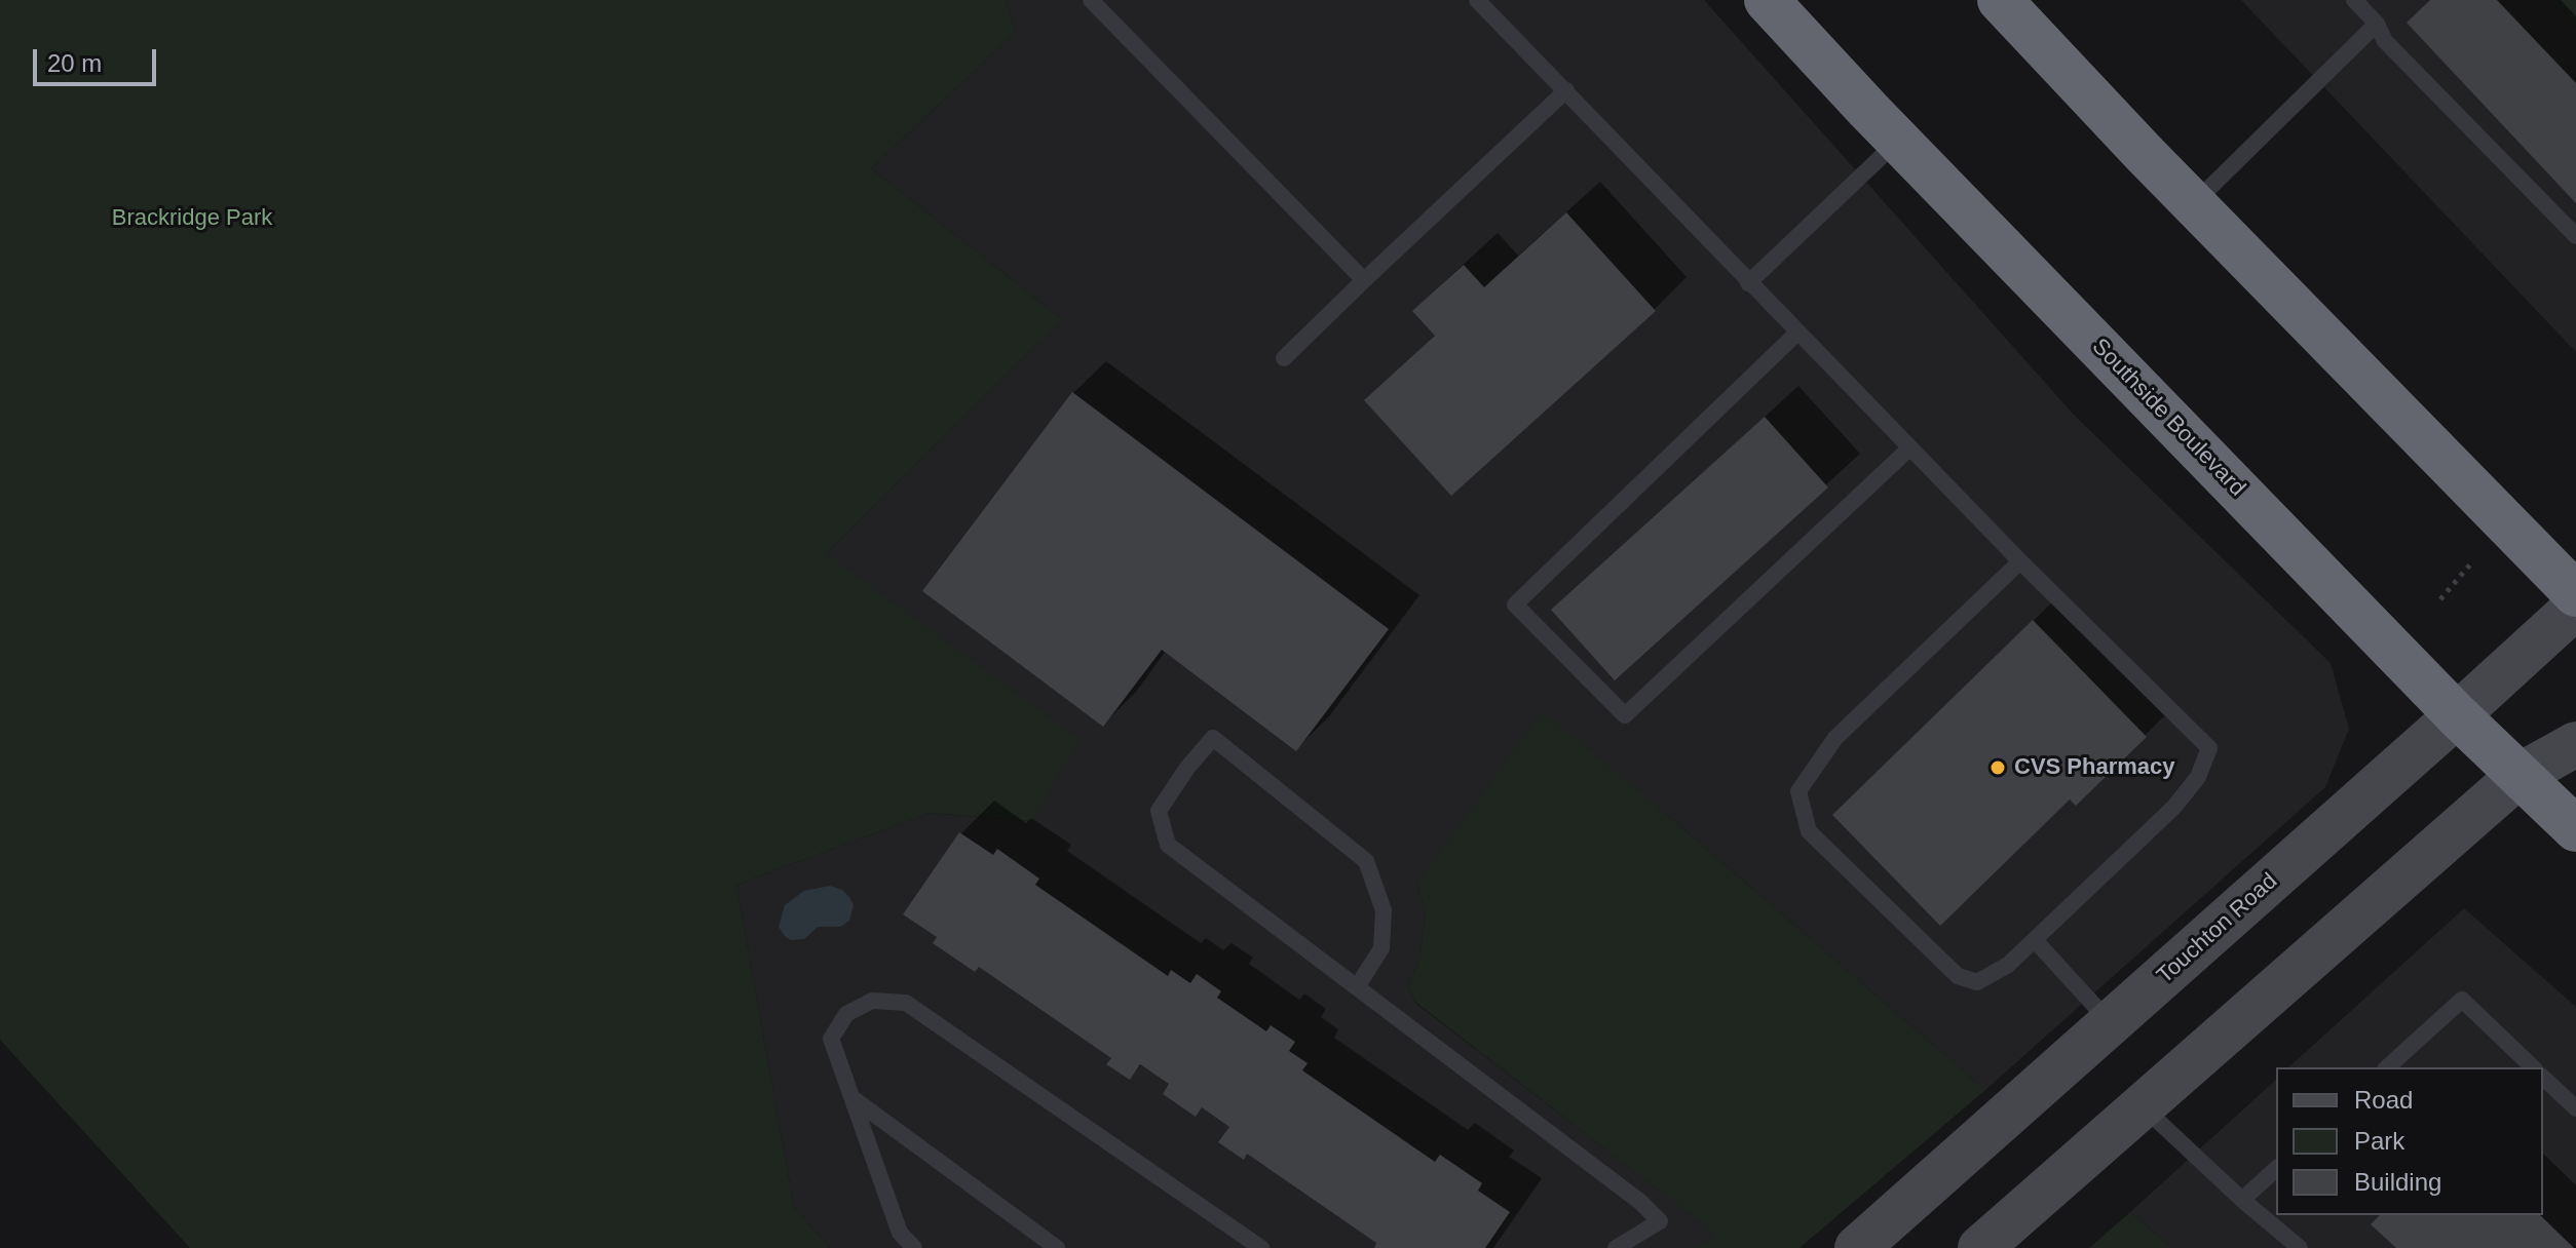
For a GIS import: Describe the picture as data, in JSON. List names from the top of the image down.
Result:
{
  "streets": {
    "highway": ["Southside Boulevard"],
    "street": ["Touchton Road"]
  },
  "crossings": [
    ["Southside Boulevard", "Touchton Road"]
  ],
  "parks": ["Brackridge Park"],
  "places": ["CVS Pharmacy"],
  "legend": ["Road", "Park", "Building"],
  "scale_bar": "20 m"
}
